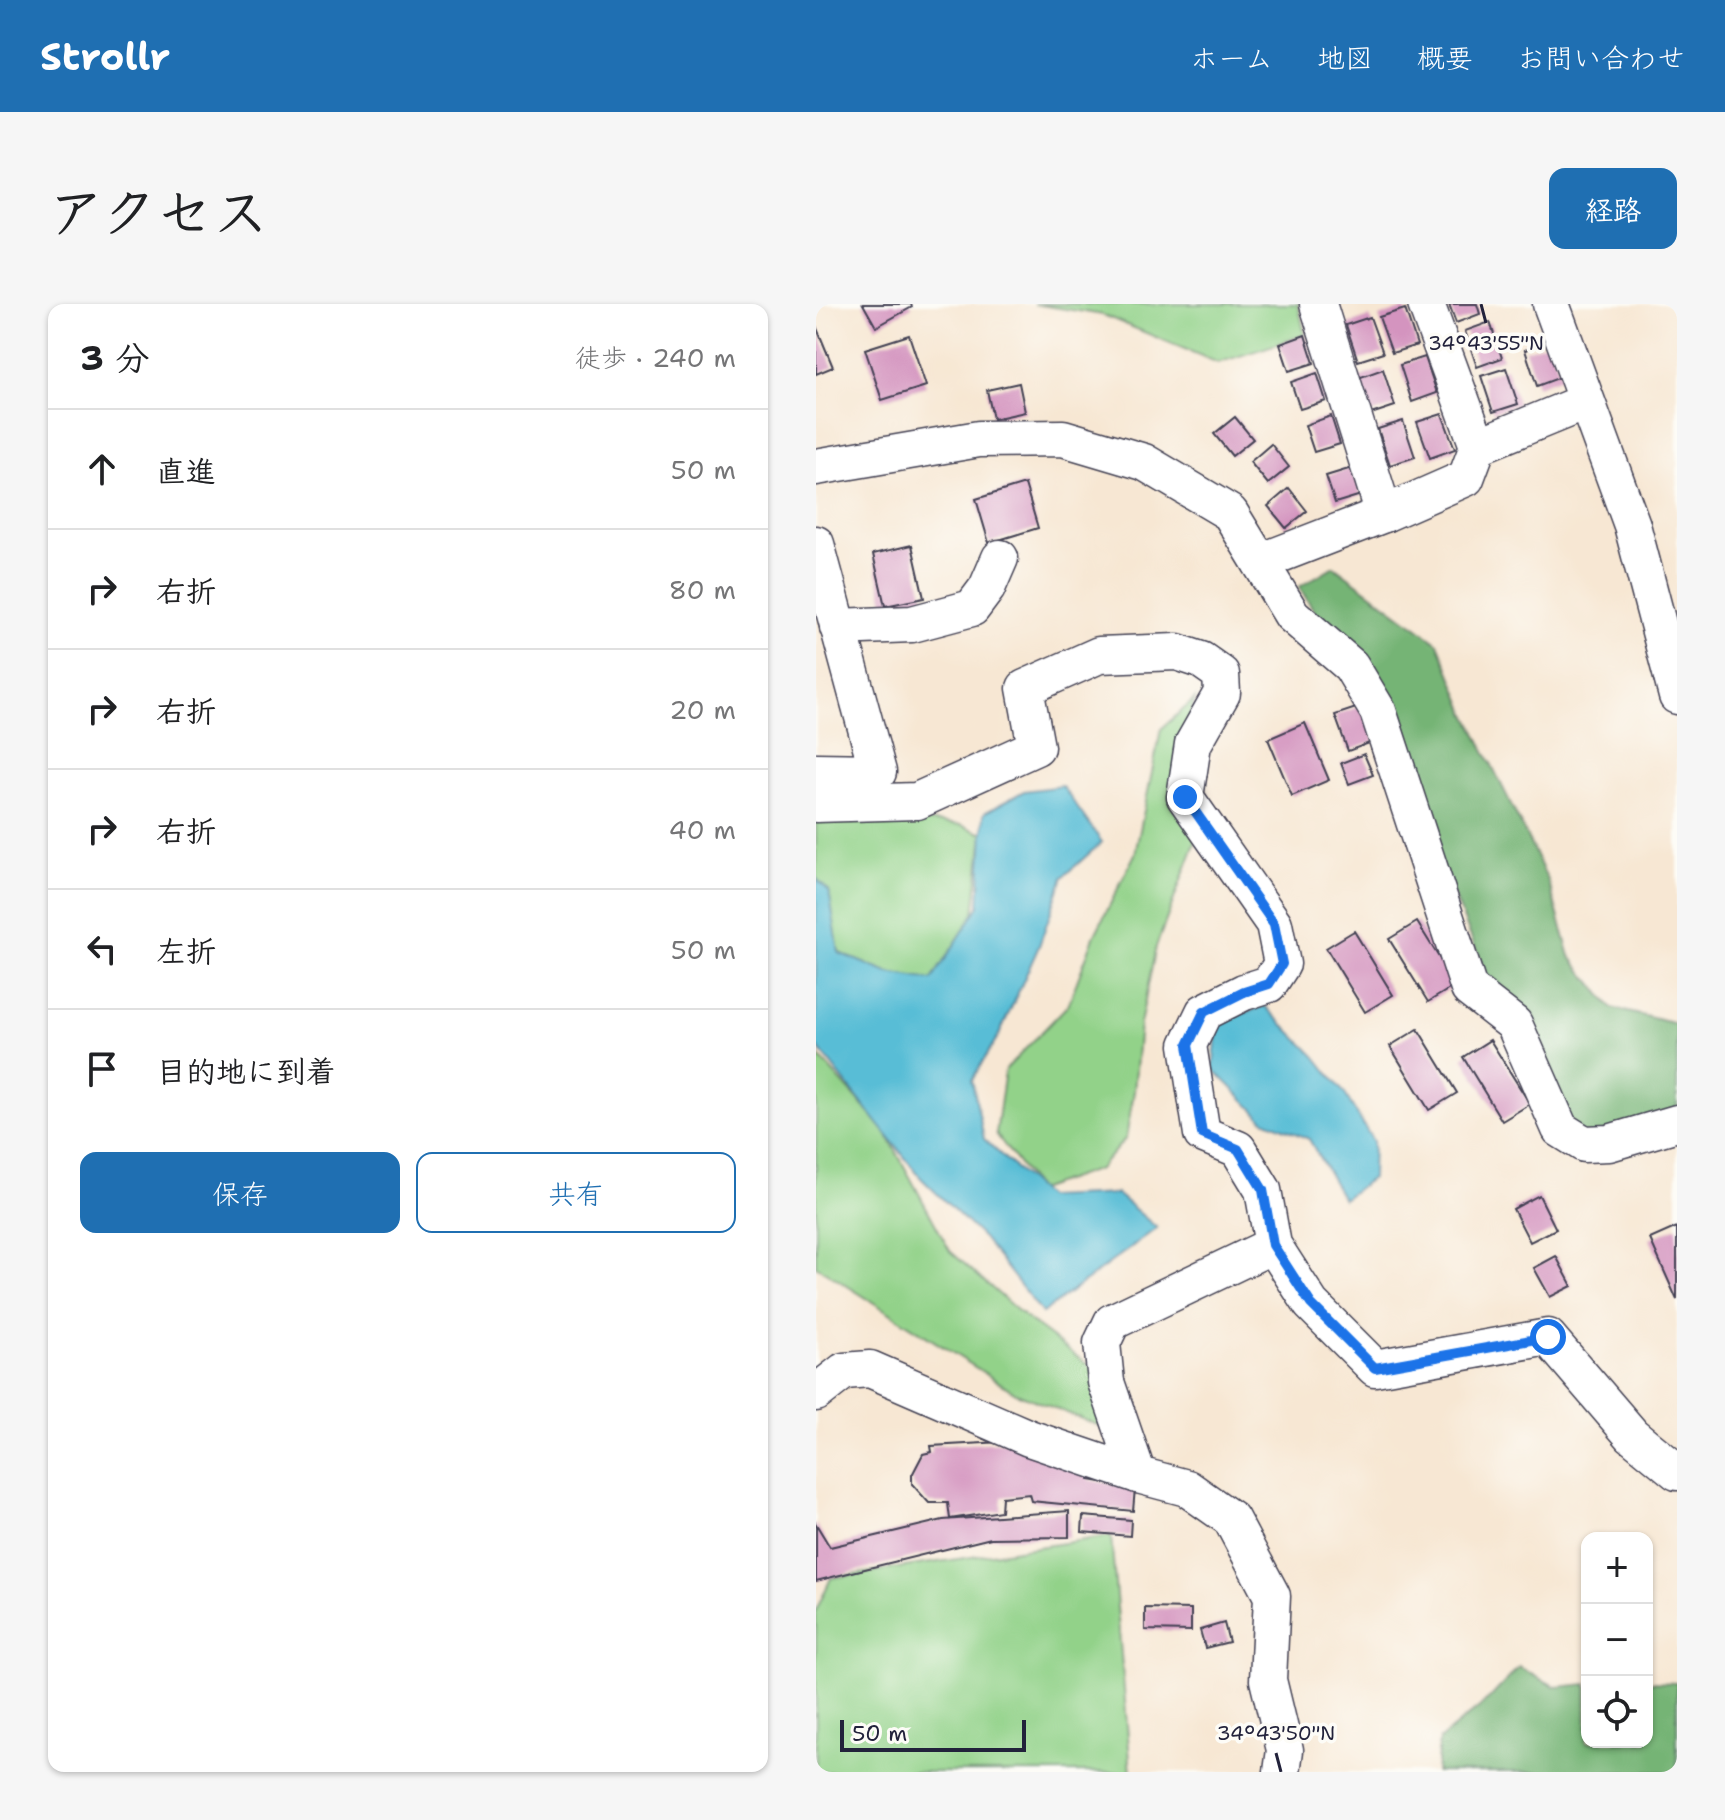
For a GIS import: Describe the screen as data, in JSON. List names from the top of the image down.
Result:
{
  "scale_bar": "50 m",
  "page": {
    "header": "Strollr",
    "nav": [
      "ホーム",
      "地図",
      "概要",
      "お問い合わせ"
    ],
    "title": "アクセス",
    "buttons": [
      "経路",
      ["保存", "共有"]
    ],
    "heading": ["3 分", "徒歩 · 240 m"],
    "list": [
      ["直進", "50 m"],
      ["右折", "80 m"],
      ["右折", "20 m"],
      ["右折", "40 m"],
      ["左折", "50 m"],
      "目的地に到着"
    ],
    "map_buttons": ["+", "−"],
    "scale": "50 m"
  },
  "coordinates": ["34°43'55\"N", "34°43'50\"N"]
}
